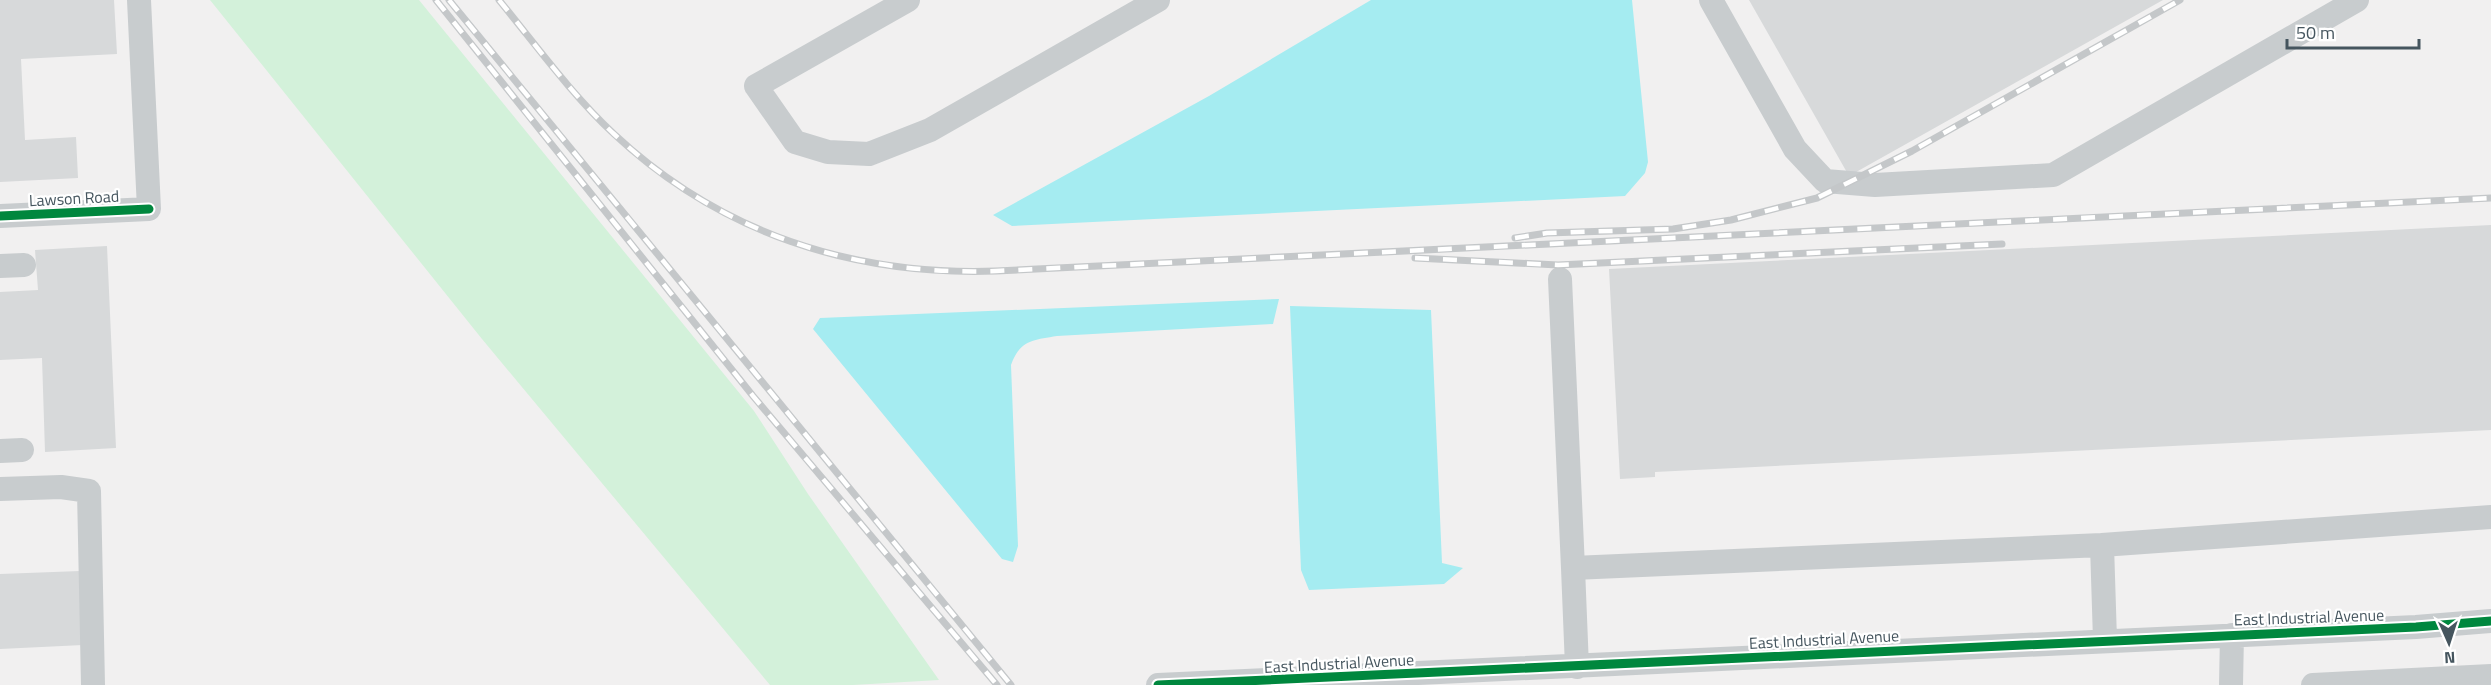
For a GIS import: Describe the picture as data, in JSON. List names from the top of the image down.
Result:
{
  "streets": {
    "street": ["Lawson Road", "East Industrial Avenue"]
  },
  "scale_bar": "50 m",
  "north": "bottom"
}
